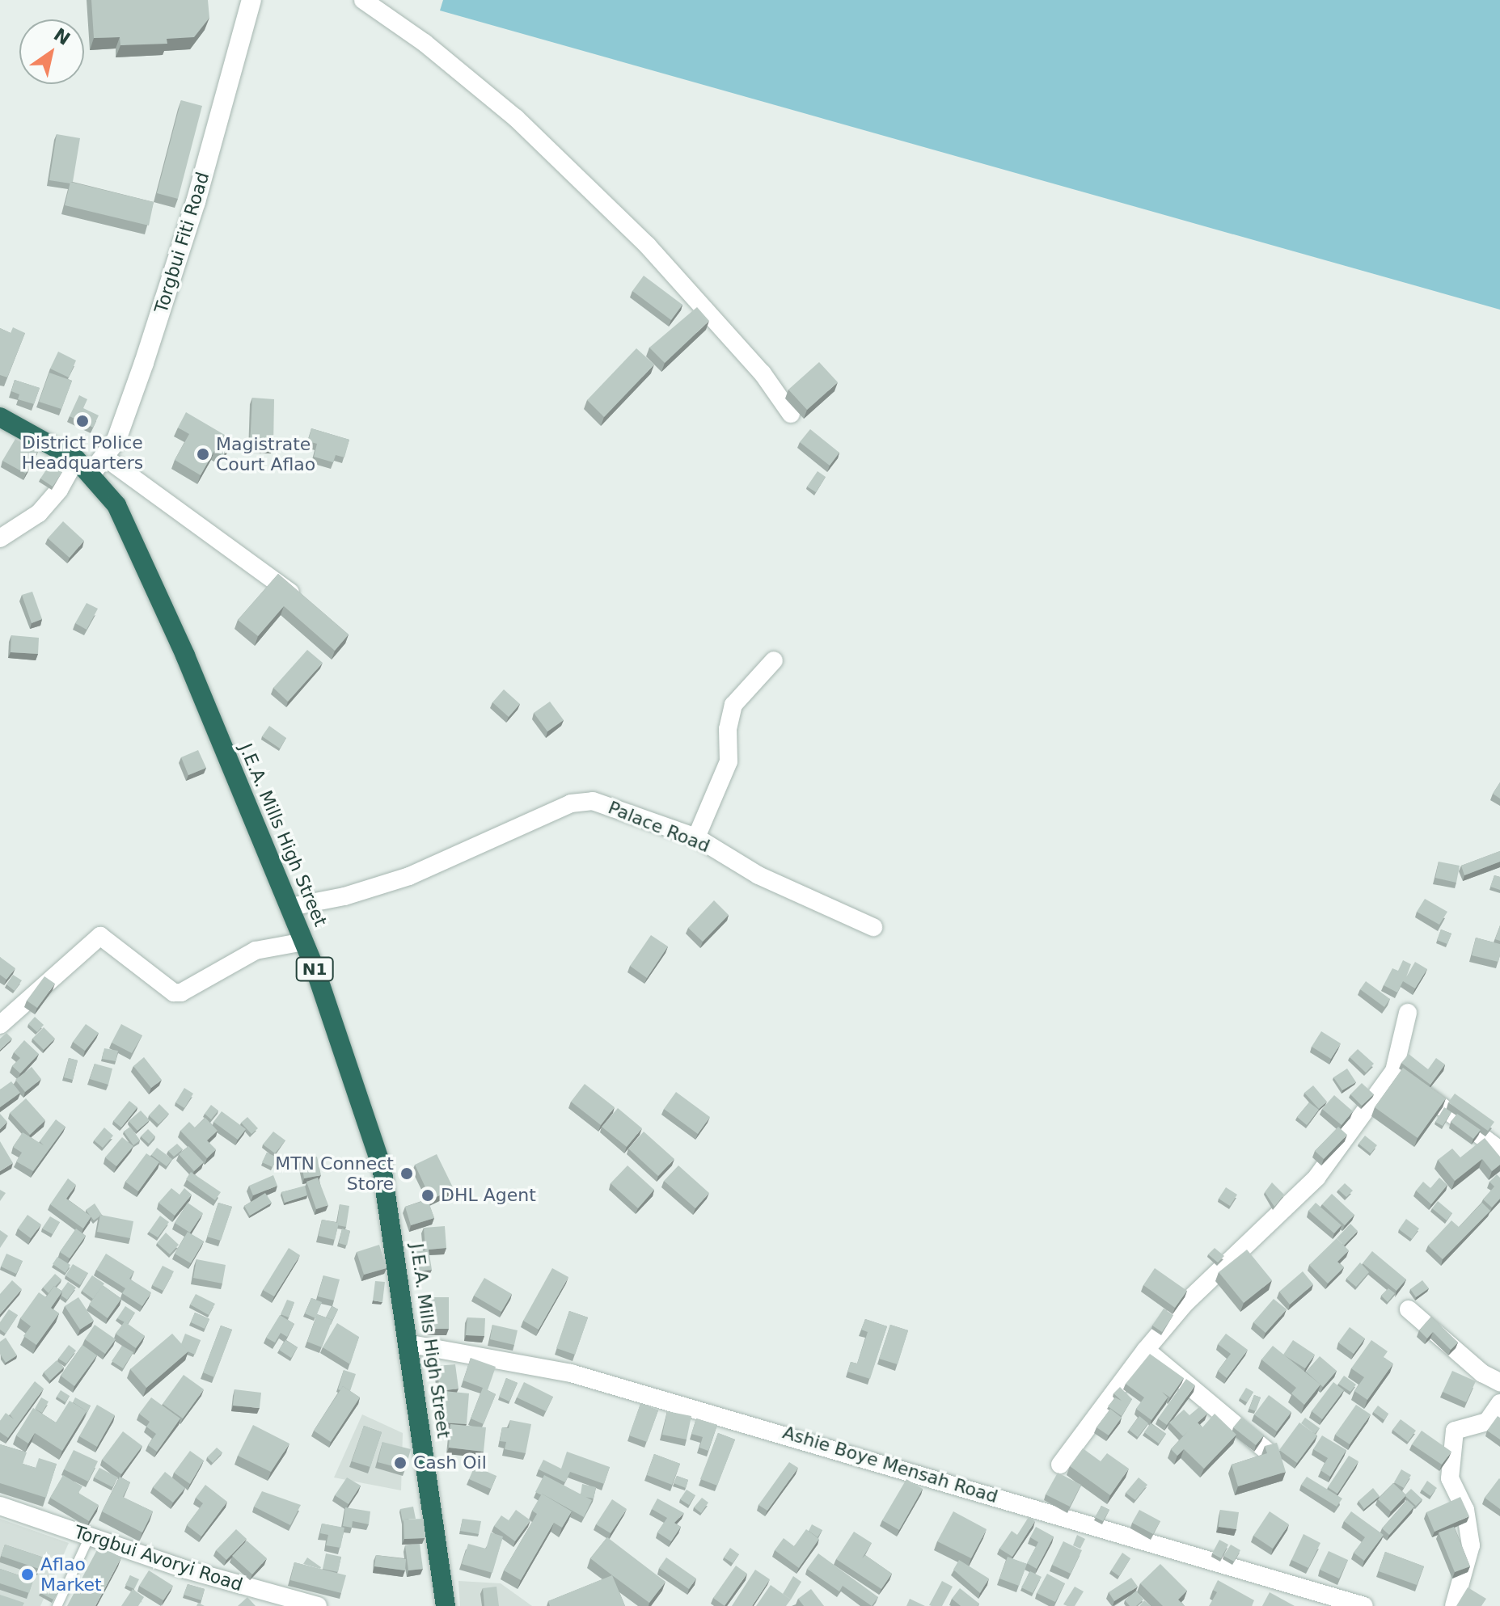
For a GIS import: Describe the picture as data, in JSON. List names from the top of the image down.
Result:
{
  "streets": {
    "highway": ["J.E.A. Mills High Street", "N1"],
    "street": [
      "Torgbui Fiti Road",
      "Palace Road",
      "Ashie Boye Mensah Road",
      "Torgbui Avoryi Road"
    ]
  },
  "crossings": [
    ["Torgbui Fiti Road", "J.E.A. Mills High Street"],
    ["Palace Road", "J.E.A. Mills High Street"],
    ["J.E.A. Mills High Street", "Ashie Boye Mensah Road"]
  ],
  "places": [
    "District Police Headquarters",
    "Magistrate Court Aflao",
    "MTN Connect Store",
    "DHL Agent",
    "Cash Oil",
    "Aflao Market"
  ],
  "north": "top right"
}
